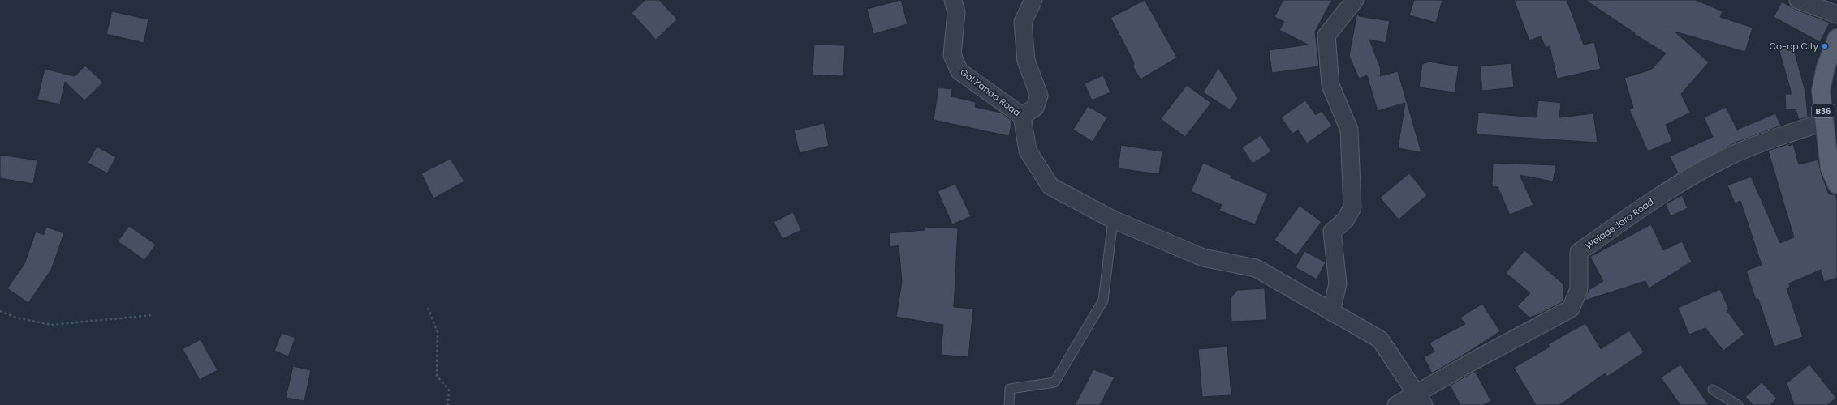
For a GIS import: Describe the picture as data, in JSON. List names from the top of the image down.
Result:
{
  "streets": {
    "main road": ["B36"],
    "street": ["Gal Kanda Road", "Welagedara Road"]
  },
  "crossings": [
    ["B36", "Welagedara Road"]
  ],
  "places": ["Co-op City"]
}
